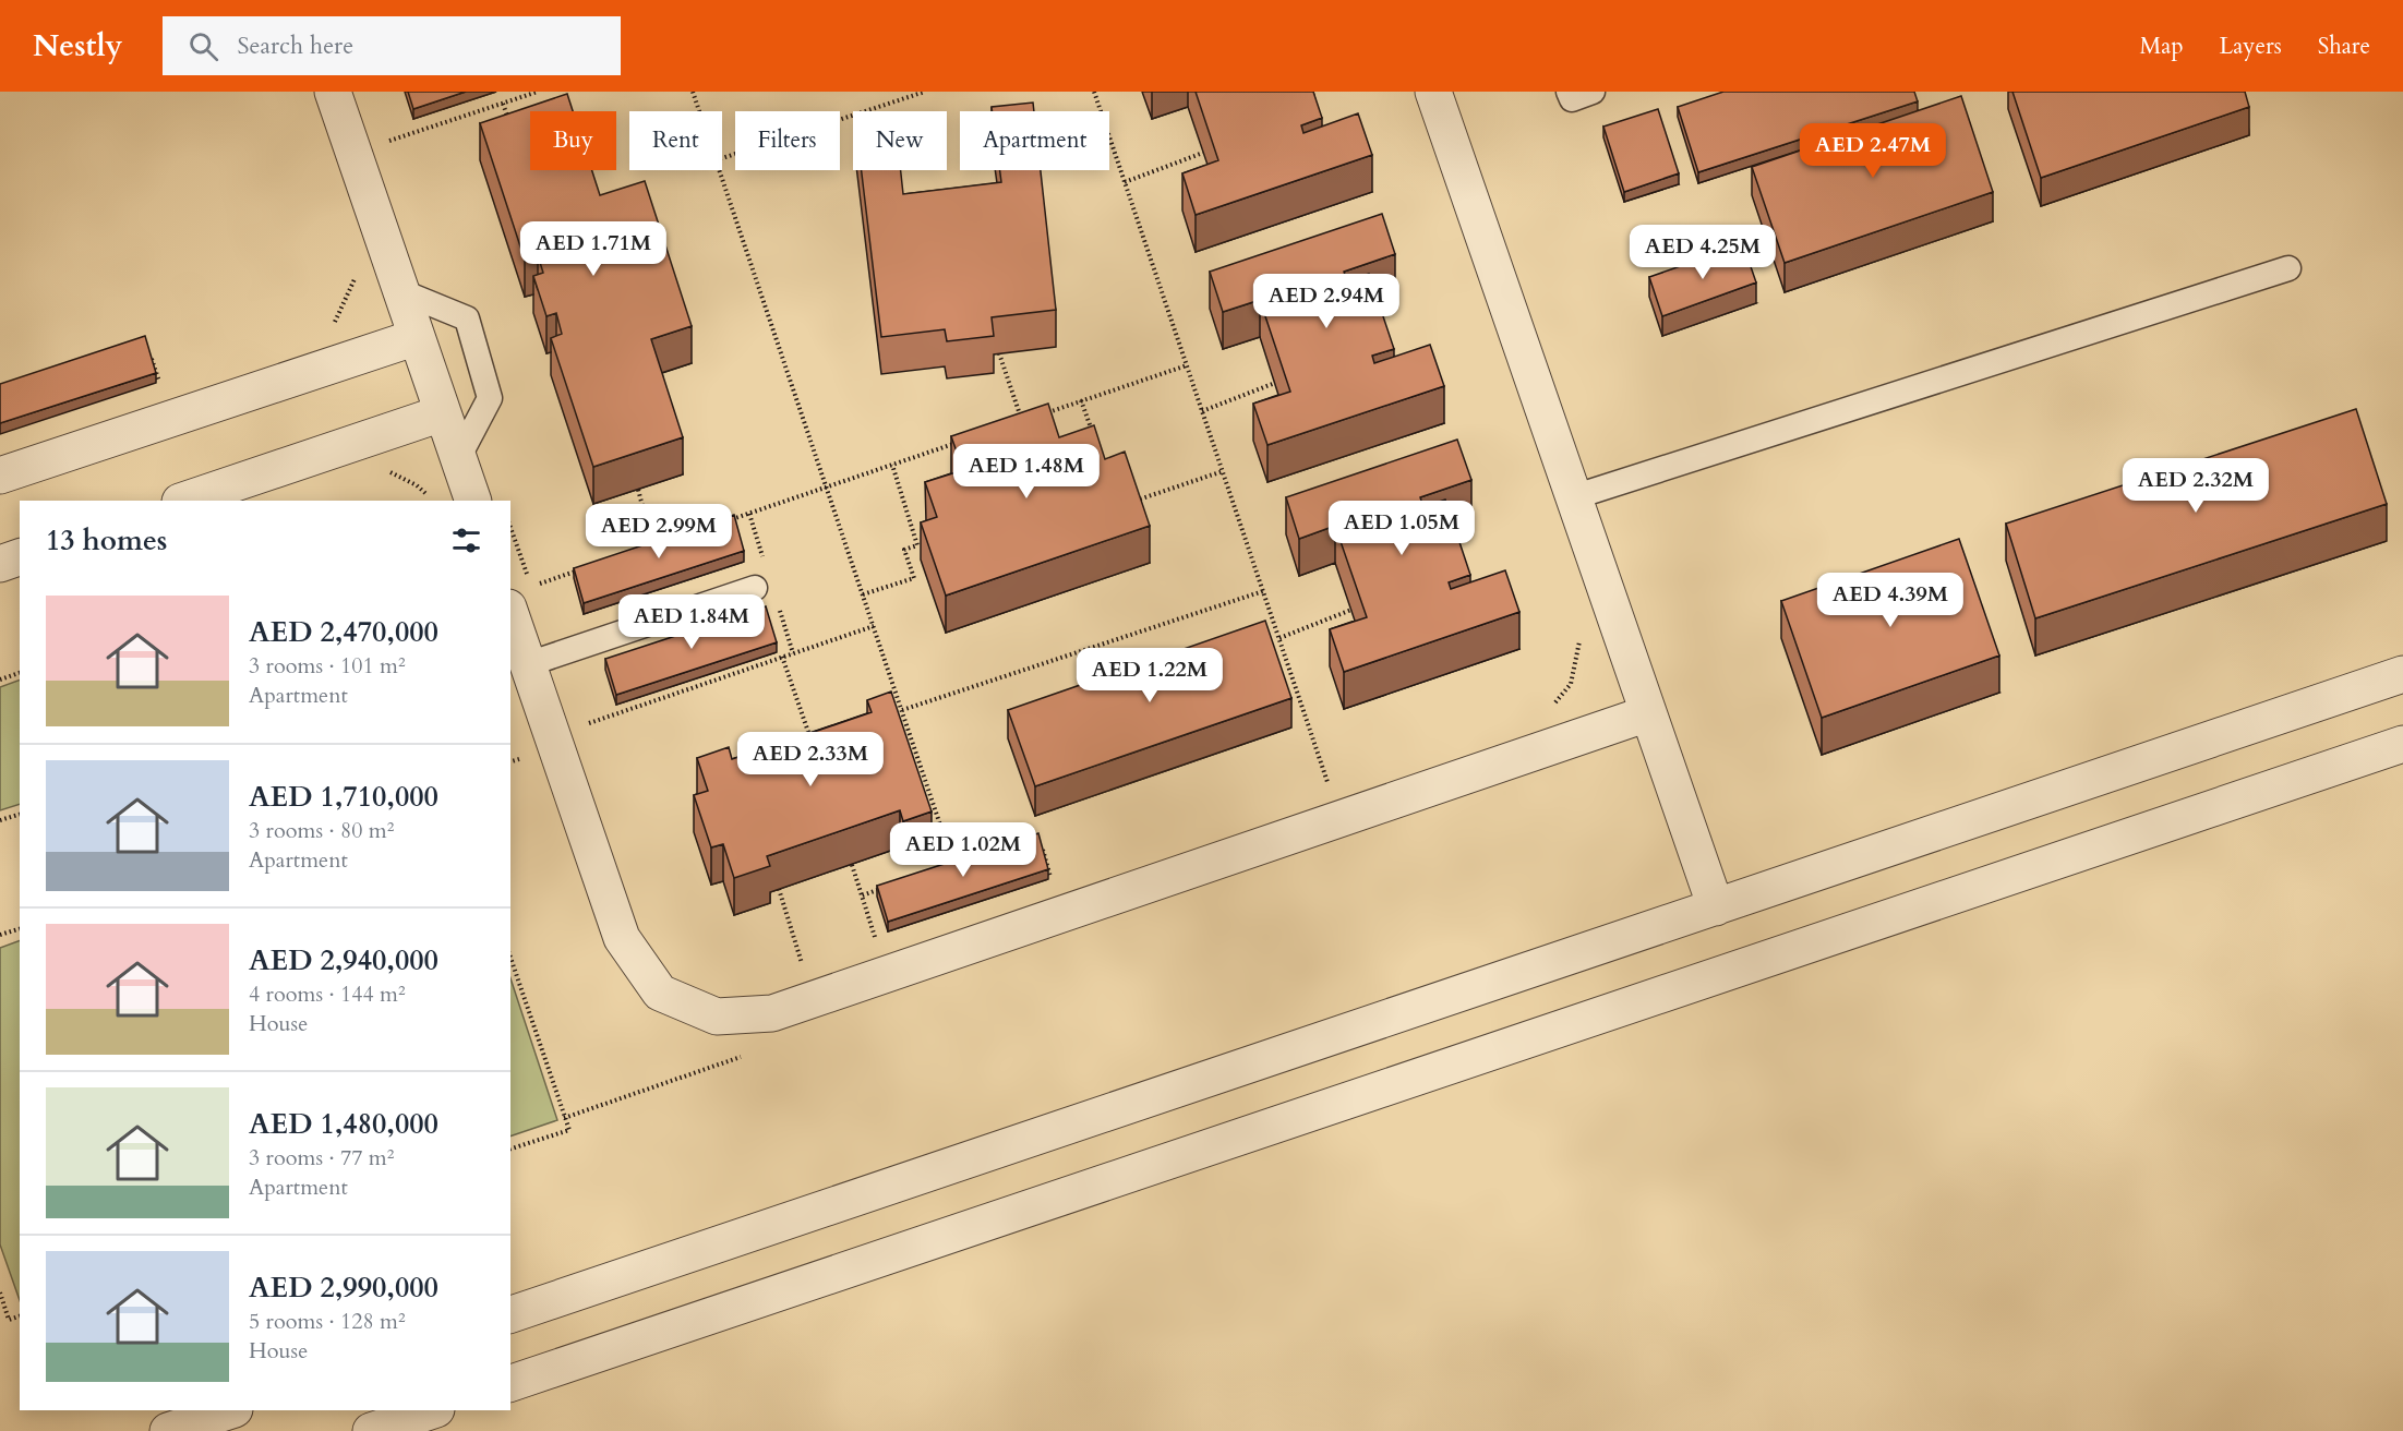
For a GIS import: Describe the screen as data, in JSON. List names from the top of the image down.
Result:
{
  "page": {
    "header": "Nestly",
    "search": "Search here",
    "nav": ["Map", "Layers", "Share"],
    "chip": [
      "Buy",
      "Rent",
      "Filters",
      "New",
      "Apartment"
    ],
    "price": [
      "AED 2.47M",
      "AED 1.71M",
      "AED 4.25M",
      "AED 2.94M",
      "AED 1.48M",
      "AED 2.32M",
      "AED 1.05M",
      "AED 2.99M",
      "AED 4.39M",
      "AED 1.84M",
      "AED 1.22M",
      "AED 2.33M",
      "AED 1.02M"
    ],
    "heading": "13 homes",
    "list": [
      {
        "name": "AED 2,470,000",
        "note": "3 rooms · 101 m² · Apartment"
      },
      {
        "name": "AED 1,710,000",
        "note": "3 rooms · 80 m² · Apartment"
      },
      {
        "name": "AED 2,940,000",
        "note": "4 rooms · 144 m² · House"
      },
      {
        "name": "AED 1,480,000",
        "note": "3 rooms · 77 m² · Apartment"
      },
      {
        "name": "AED 2,990,000",
        "note": "5 rooms · 128 m² · House"
      }
    ]
  }
}
